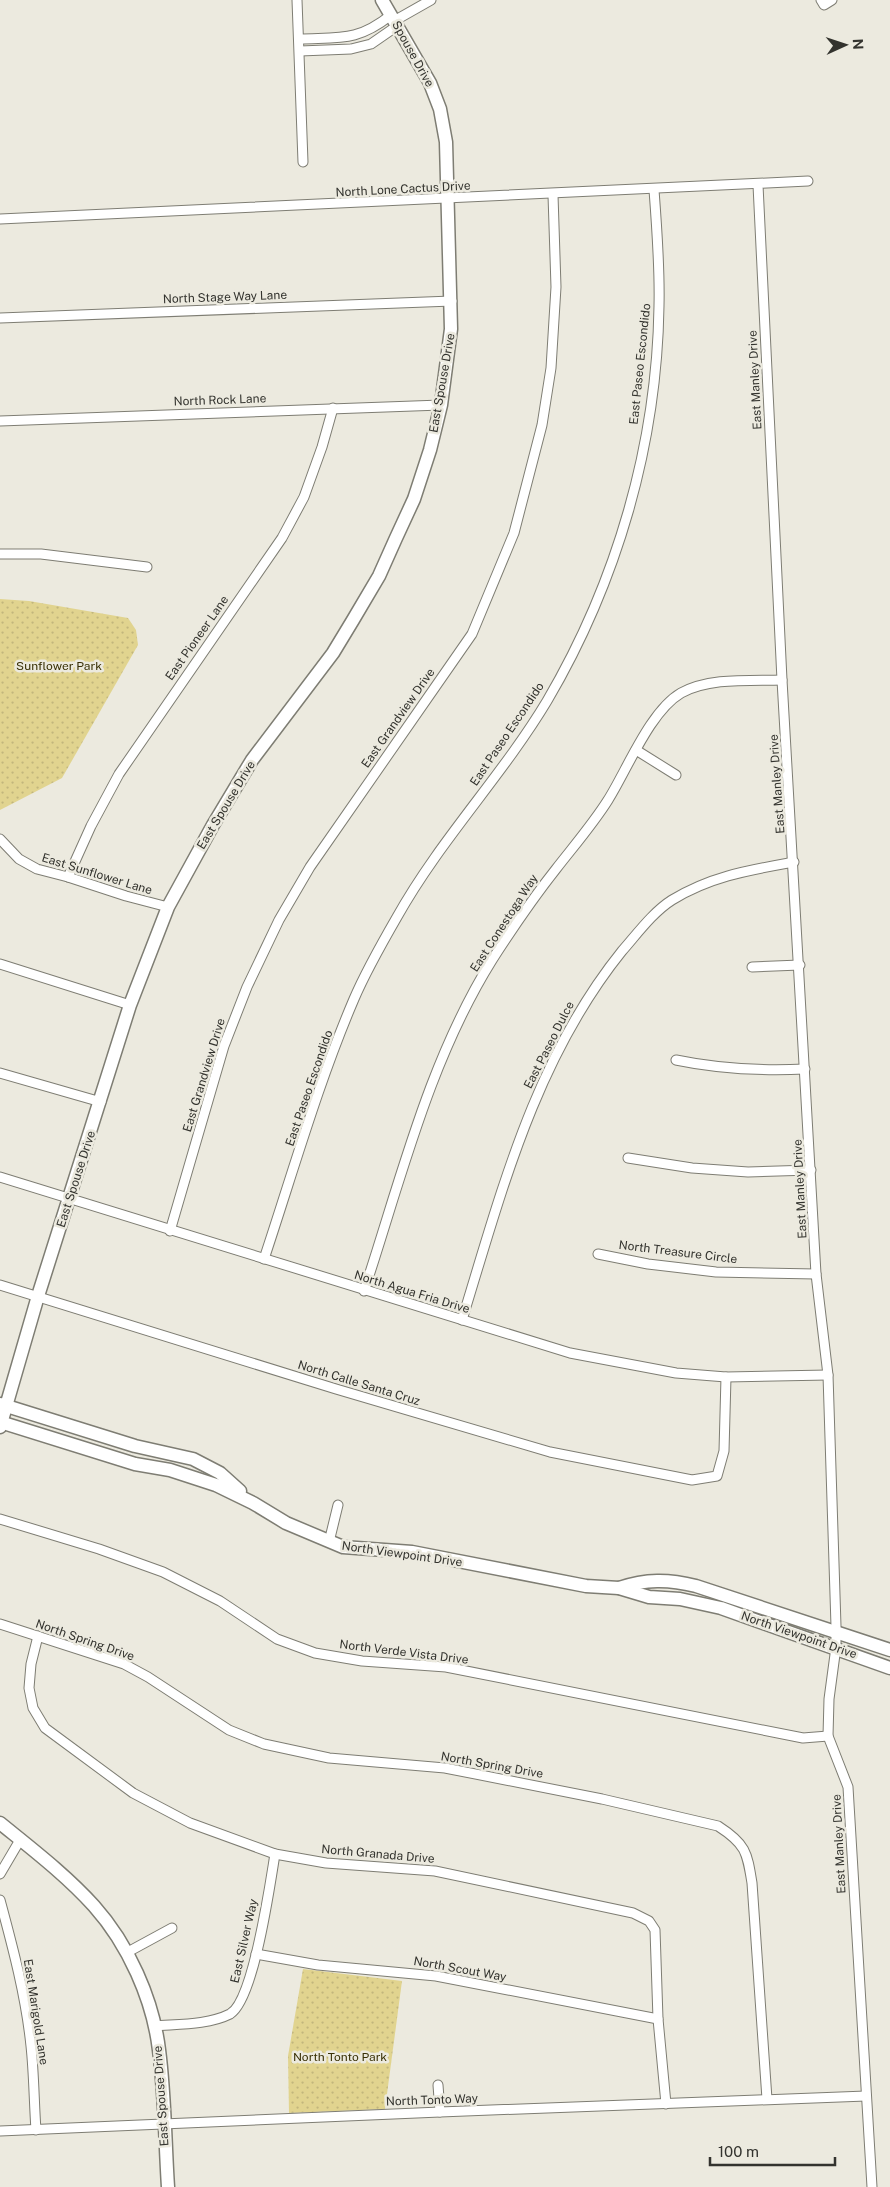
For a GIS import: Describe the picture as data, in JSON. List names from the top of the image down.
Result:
{
  "streets": {
    "main road": ["Spouse Drive", "East Spouse Drive", "North Viewpoint Drive"],
    "street": [
      "North Lone Cactus Drive",
      "North Stage Way Lane",
      "East Paseo Escondido",
      "East Manley Drive",
      "North Rock Lane",
      "East Pioneer Lane",
      "East Grandview Drive",
      "East Sunflower Lane",
      "East Conestoga Way",
      "East Paseo Dulce",
      "North Treasure Circle",
      "North Agua Fria Drive",
      "North Calle Santa Cruz",
      "North Spring Drive",
      "North Verde Vista Drive",
      "North Granada Drive",
      "East Silver Way",
      "North Scout Way",
      "East Marigold Lane",
      "North Tonto Way"
    ]
  },
  "crossings": [
    ["Spouse Drive", "North Lone Cactus Drive"],
    ["Spouse Drive", "East Spouse Drive"],
    ["North Lone Cactus Drive", "East Paseo Escondido"],
    ["North Lone Cactus Drive", "East Manley Drive"],
    ["North Lone Cactus Drive", "East Spouse Drive"],
    ["North Lone Cactus Drive", "East Grandview Drive"],
    ["North Stage Way Lane", "East Spouse Drive"],
    ["East Paseo Escondido", "North Agua Fria Drive"],
    ["East Manley Drive", "East Conestoga Way"],
    ["East Manley Drive", "East Paseo Dulce"],
    ["East Manley Drive", "North Treasure Circle"],
    ["East Manley Drive", "North Agua Fria Drive"],
    ["East Manley Drive", "North Viewpoint Drive"],
    ["East Manley Drive", "North Verde Vista Drive"],
    ["East Manley Drive", "North Tonto Way"],
    ["East Spouse Drive", "North Rock Lane"],
    ["East Spouse Drive", "East Sunflower Lane"],
    ["East Spouse Drive", "North Agua Fria Drive"],
    ["East Spouse Drive", "North Calle Santa Cruz"],
    ["East Spouse Drive", "North Viewpoint Drive"],
    ["East Spouse Drive", "East Silver Way"],
    ["East Spouse Drive", "North Tonto Way"],
    ["North Rock Lane", "East Pioneer Lane"],
    ["East Pioneer Lane", "East Sunflower Lane"],
    ["East Grandview Drive", "North Agua Fria Drive"],
    ["East Conestoga Way", "North Agua Fria Drive"],
    ["East Paseo Dulce", "North Agua Fria Drive"],
    ["North Agua Fria Drive", "North Calle Santa Cruz"],
    ["North Spring Drive", "North Granada Drive"],
    ["North Spring Drive", "North Tonto Way"],
    ["North Granada Drive", "East Silver Way"],
    ["North Granada Drive", "North Scout Way"],
    ["North Granada Drive", "North Tonto Way"],
    ["East Silver Way", "North Scout Way"],
    ["East Marigold Lane", "North Tonto Way"]
  ],
  "parks": ["Sunflower Park", "North Tonto Park"],
  "scale_bar": "100 m",
  "north": "right"
}
